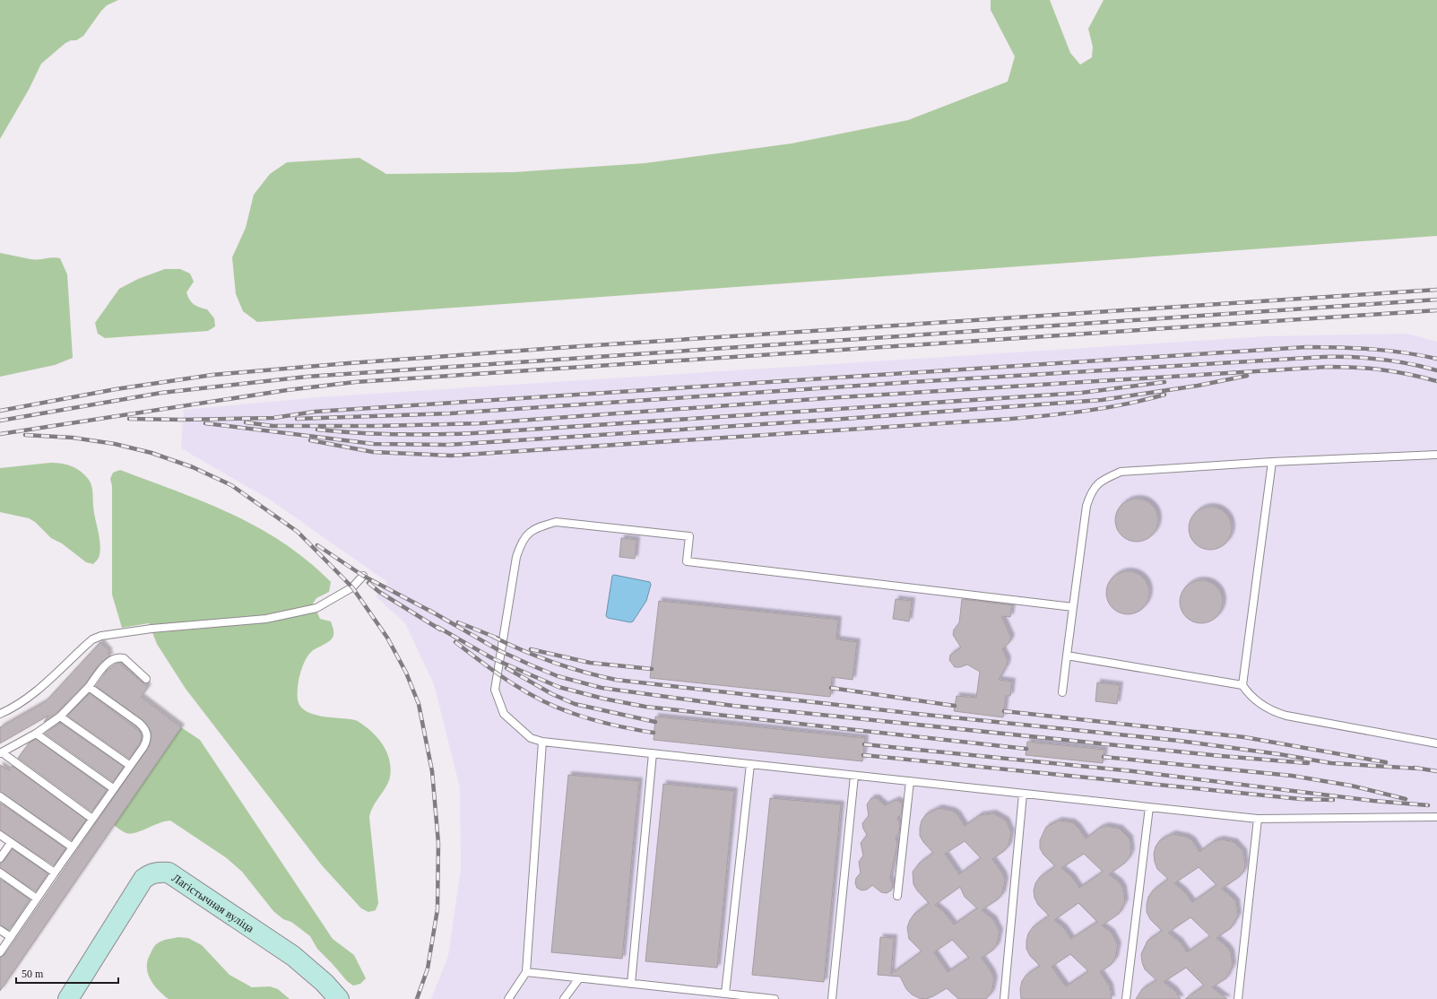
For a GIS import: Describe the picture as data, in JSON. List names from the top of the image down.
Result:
{
  "streets": {
    "street": ["Лагістычная вуліца"]
  },
  "scale_bar": "50 m"
}
